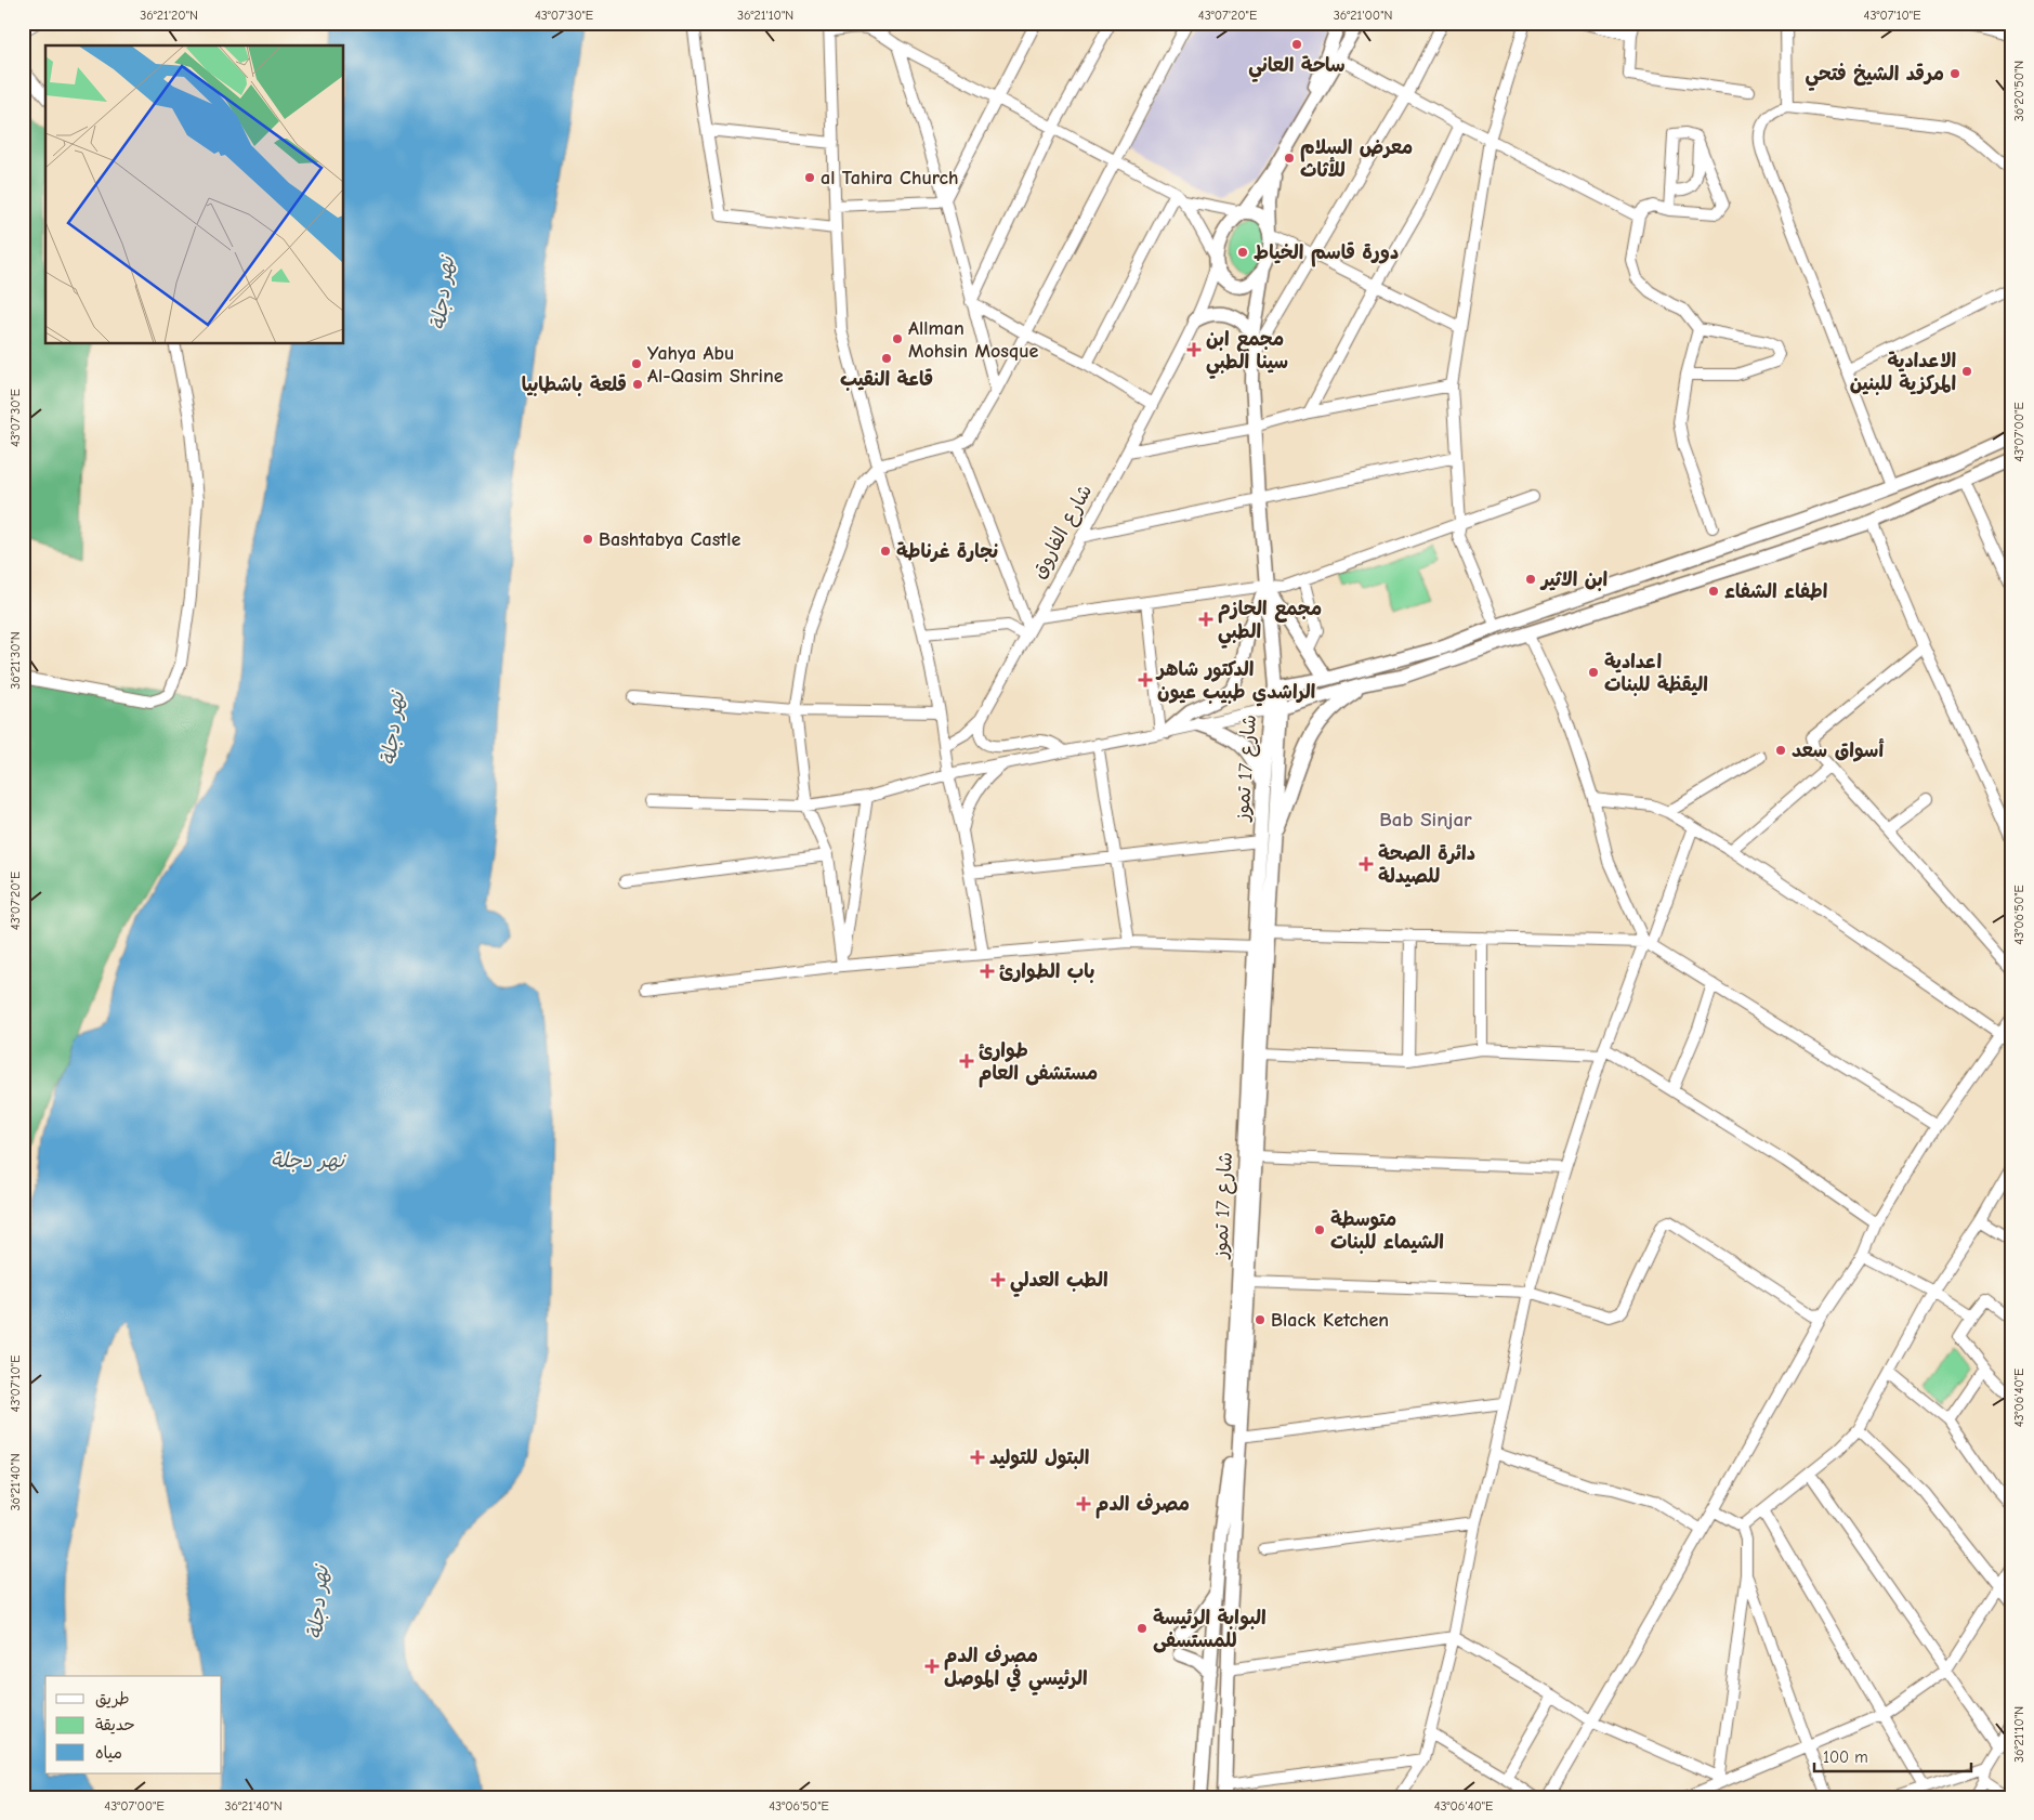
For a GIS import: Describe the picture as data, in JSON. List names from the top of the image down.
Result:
{
  "streets": {
    "main road": ["شارع الفاروق", "شارع 17 تموز"]
  },
  "crossings": [
    ["شارع الفاروق", "شارع 17 تموز"]
  ],
  "districts": ["Bab Sinjar"],
  "water": ["نهر دجلة"],
  "places": {
    "other": [
      "ساحة العاني",
      "مرقد الشيخ فتحي",
      "معرض السلام للأثاث",
      "al Tahira Church",
      "دورة قاسم الخياط",
      "Allman Mohsin Mosque",
      "قاعة النقيب",
      "Yahya Abu Al-Qasim Shrine",
      "الاعدادية المركزية للبنين",
      "قلعة باشطابيا",
      "Bashtabya Castle",
      "نجارة غرناطة",
      "ابن الاثير",
      "اطفاء الشفاء",
      "اعدادية اليقظة للبنات",
      "أسواق سعد",
      "متوسطة الشيماء للبنات",
      "Black Ketchen",
      "البوابة الرئيسة للمستسفى"
    ],
    "health": [
      "مجمع ابن سينا الطبي",
      "مجمع الحازم الطبي",
      "الدكتور شاهر الراشدي طبيب عيون",
      "دائرة الصحة للصيدلة",
      "باب الطوارئ",
      "طوارئ مستشفى العام",
      "الطب العدلي",
      "البتول للتوليد",
      "مصرف الدم",
      "مصرف الدم الرئيسي في الموصل"
    ]
  },
  "legend": ["طريق", "حديقة", "مياه"],
  "scale_bar": "100 m",
  "coordinates": [
    "36°21'20\"N",
    "43°07'30\"E",
    "36°21'10\"N",
    "43°07'20\"E",
    "36°21'00\"N",
    "43°07'10\"E",
    "36°20'50\"N",
    "43°07'00\"E",
    "36°21'30\"N",
    "43°06'50\"E",
    "43°06'40\"E",
    "36°21'40\"N"
  ]
}
